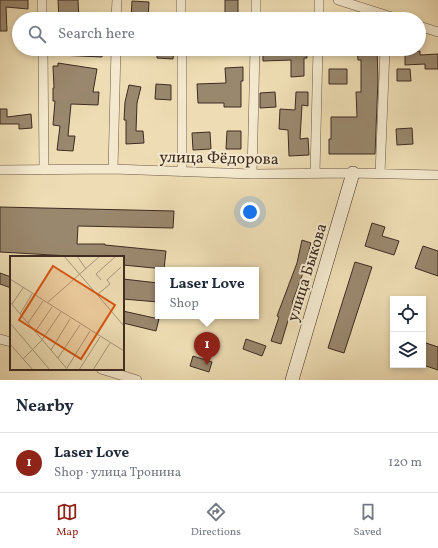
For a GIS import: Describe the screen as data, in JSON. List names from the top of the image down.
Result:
{
  "streets": {
    "street": ["улица Фёдорова", "улица Быкова"]
  },
  "crossings": [
    ["улица Фёдорова", "улица Быкова"]
  ],
  "page": {
    "search": "Search here",
    "popup": ["Laser Love", "Shop"],
    "pins": "1",
    "heading": "Nearby",
    "list": [
      {
        "mark": "1",
        "name": "Laser Love",
        "note": "Shop · улица Тронина",
        "value": "120 m"
      }
    ],
    "nav": ["Map", "Directions", "Saved"]
  }
}
